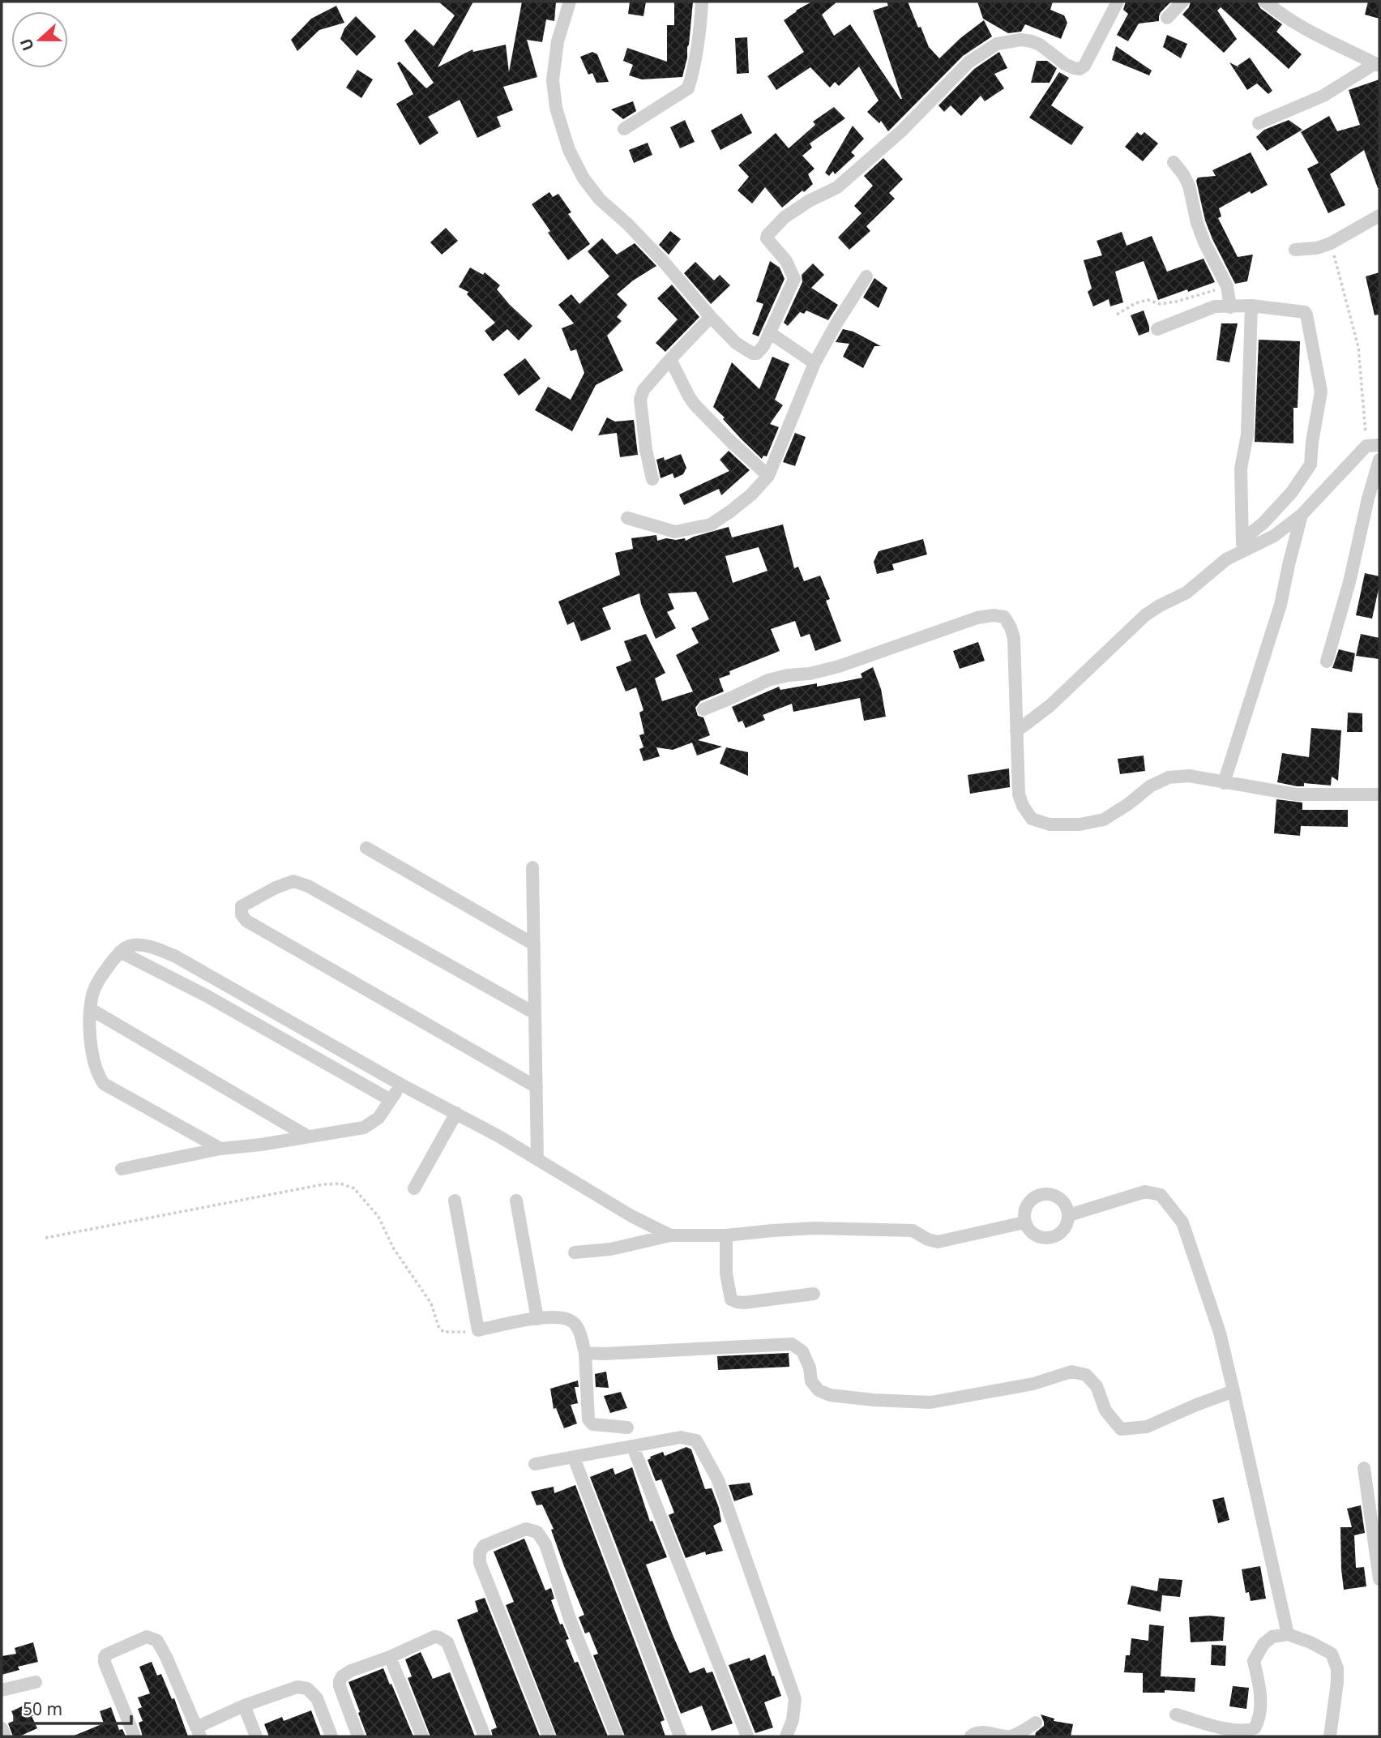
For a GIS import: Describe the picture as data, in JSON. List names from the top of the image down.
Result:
{
  "scale_bar": "50 m",
  "north": "left"
}
